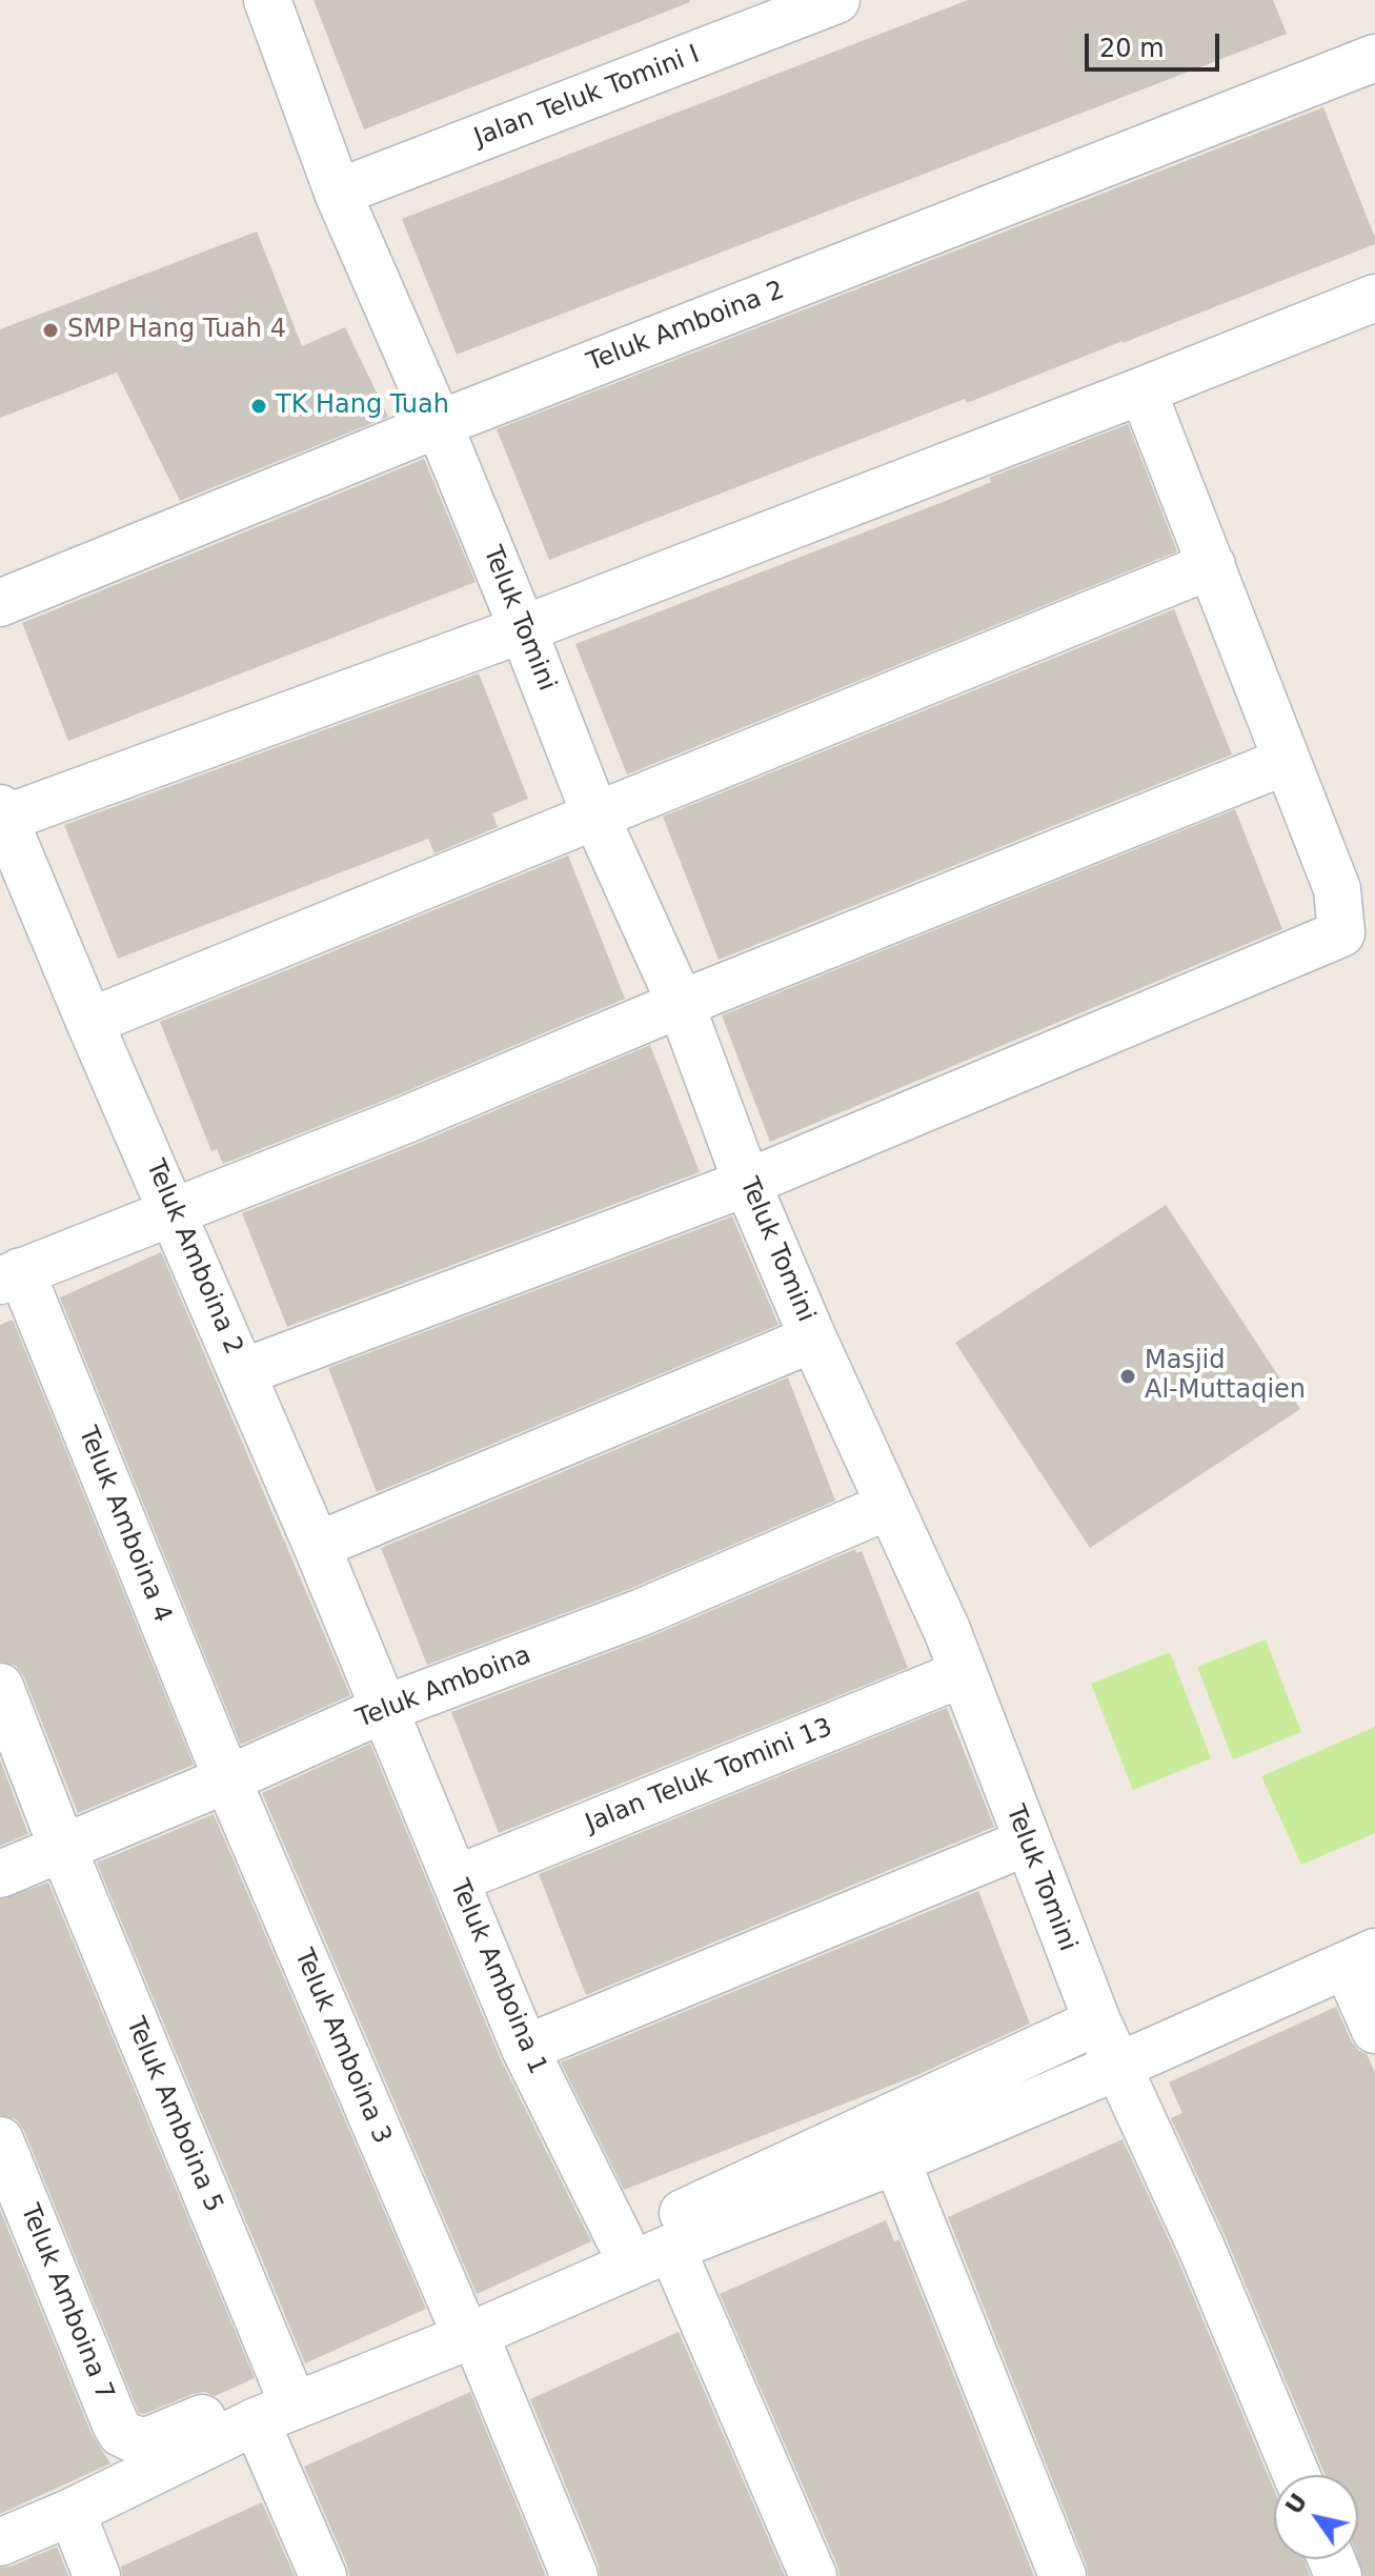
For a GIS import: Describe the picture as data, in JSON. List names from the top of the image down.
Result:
{
  "streets": {
    "street": [
      "Jalan Teluk Tomini I",
      "Teluk Amboina 2",
      "Teluk Tomini",
      "Teluk Amboina 4",
      "Teluk Amboina",
      "Jalan Teluk Tomini 13",
      "Teluk Amboina 1",
      "Teluk Amboina 3",
      "Teluk Amboina 5",
      "Teluk Amboina 7"
    ]
  },
  "crossings": [
    ["Jalan Teluk Tomini I", "Teluk Tomini"],
    ["Teluk Amboina 2", "Teluk Tomini"],
    ["Teluk Amboina 2", "Teluk Amboina"],
    ["Teluk Amboina 2", "Teluk Amboina 1"],
    ["Teluk Tomini", "Teluk Amboina"],
    ["Teluk Tomini", "Jalan Teluk Tomini 13"],
    ["Teluk Amboina 4", "Teluk Amboina"],
    ["Teluk Amboina 4", "Teluk Amboina 3"],
    ["Teluk Amboina", "Teluk Amboina 1"],
    ["Teluk Amboina", "Teluk Amboina 3"],
    ["Teluk Amboina", "Teluk Amboina 5"],
    ["Jalan Teluk Tomini 13", "Teluk Amboina 1"],
    ["Teluk Amboina 5", "Teluk Amboina 7"]
  ],
  "places": ["SMP Hang Tuah 4", "TK Hang Tuah", "Masjid Al-Muttaqien"],
  "scale_bar": "20 m",
  "north": "top left"
}
